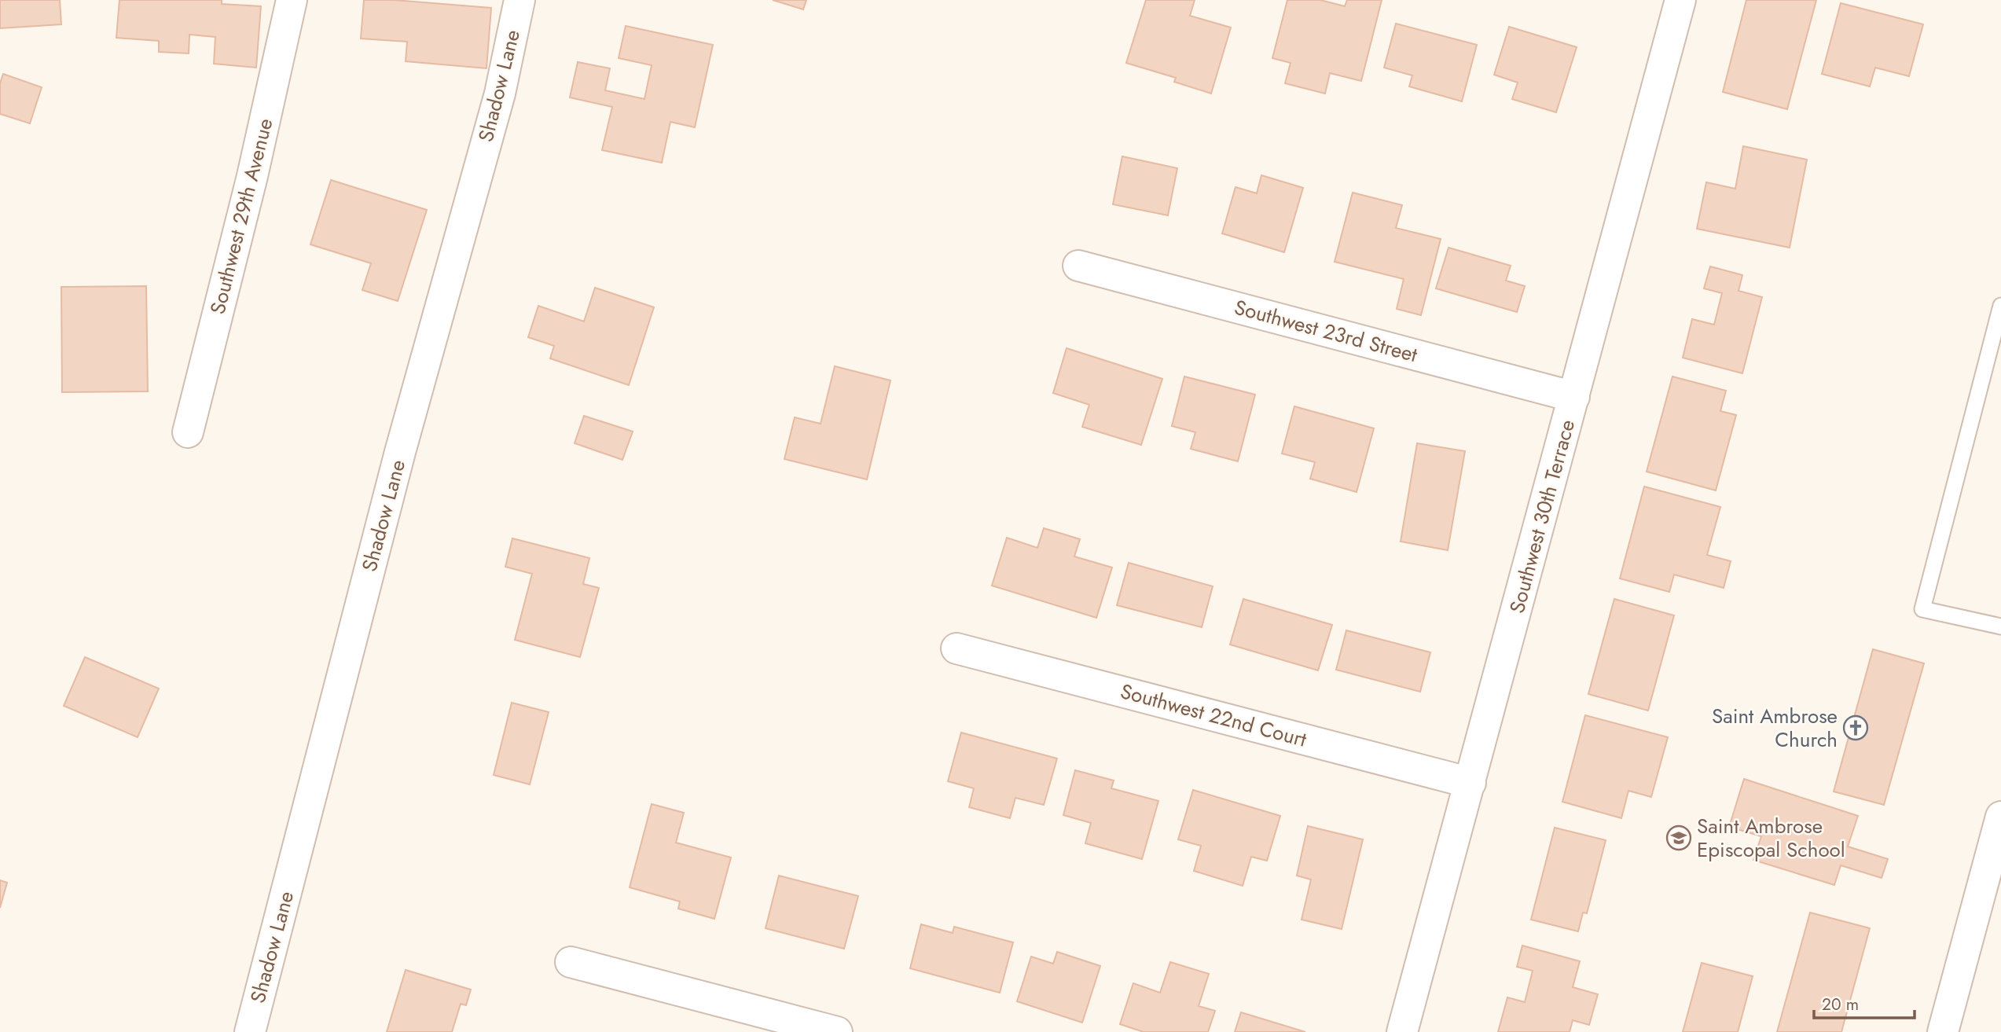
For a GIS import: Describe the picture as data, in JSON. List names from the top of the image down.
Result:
{
  "streets": {
    "street": [
      "Shadow Lane",
      "Southwest 29th Avenue",
      "Southwest 23rd Street",
      "Southwest 30th Terrace",
      "Southwest 22nd Court"
    ]
  },
  "crossings": [
    ["Southwest 23rd Street", "Southwest 30th Terrace"],
    ["Southwest 30th Terrace", "Southwest 22nd Court"]
  ],
  "places": {
    "church": ["Saint Ambrose Church"],
    "school or university": ["Saint Ambrose Episcopal School"]
  },
  "scale_bar": "20 m"
}
